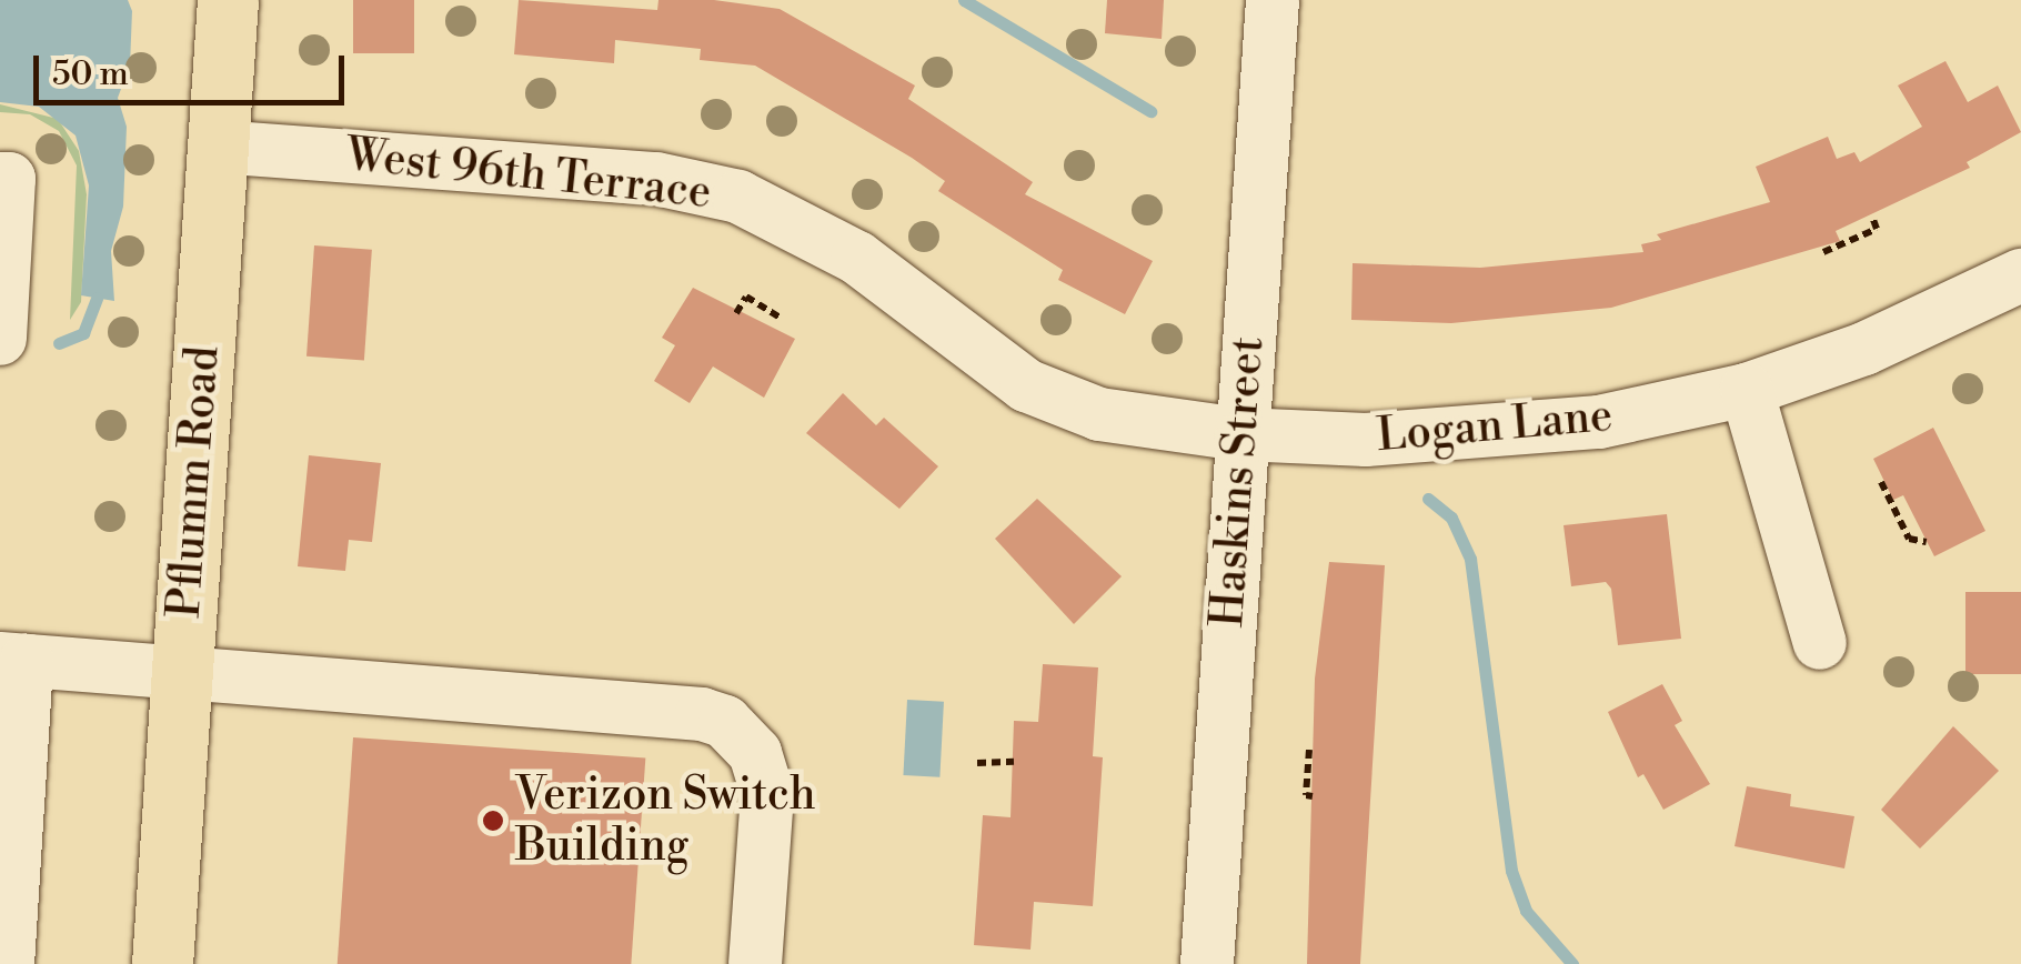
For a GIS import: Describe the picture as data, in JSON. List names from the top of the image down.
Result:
{
  "streets": {
    "main road": ["Pflumm Road"],
    "street": ["West 96th Terrace", "Logan Lane", "Haskins Street"]
  },
  "crossings": [
    ["West 96th Terrace", "Logan Lane"],
    ["West 96th Terrace", "Pflumm Road"],
    ["West 96th Terrace", "Haskins Street"],
    ["Logan Lane", "Haskins Street"]
  ],
  "places": ["Verizon Switch Building"],
  "scale_bar": "50 m"
}
